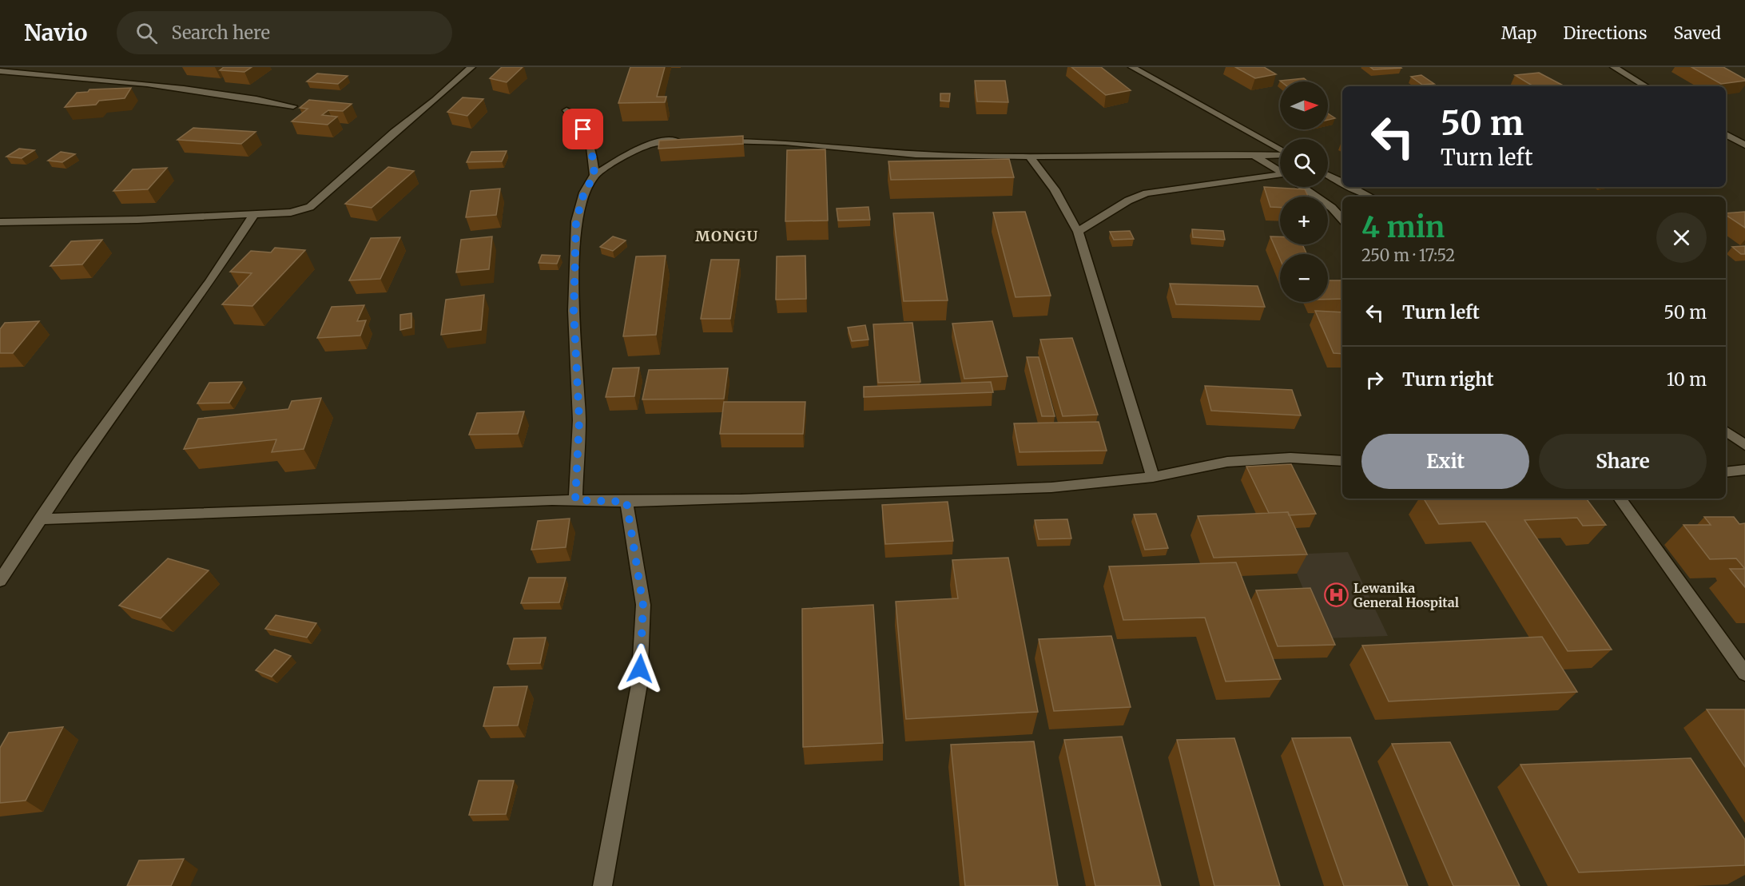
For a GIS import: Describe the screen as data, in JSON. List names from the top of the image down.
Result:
{
  "districts": ["MONGU"],
  "places": {
    "hospital": ["Lewanika General Hospital"]
  },
  "north": "right",
  "page": {
    "header": "Navio",
    "search": "Search here",
    "nav": ["Map", "Directions", "Saved"],
    "map_buttons": ["+", "−"],
    "turn": ["50 m", "Turn left"],
    "heading": ["4 min", "250 m · 17:52"],
    "list": [
      {
        "name": "Turn left",
        "value": "50 m"
      },
      {
        "name": "Turn right",
        "value": "10 m"
      }
    ],
    "buttons": ["Exit", "Share"]
  }
}
